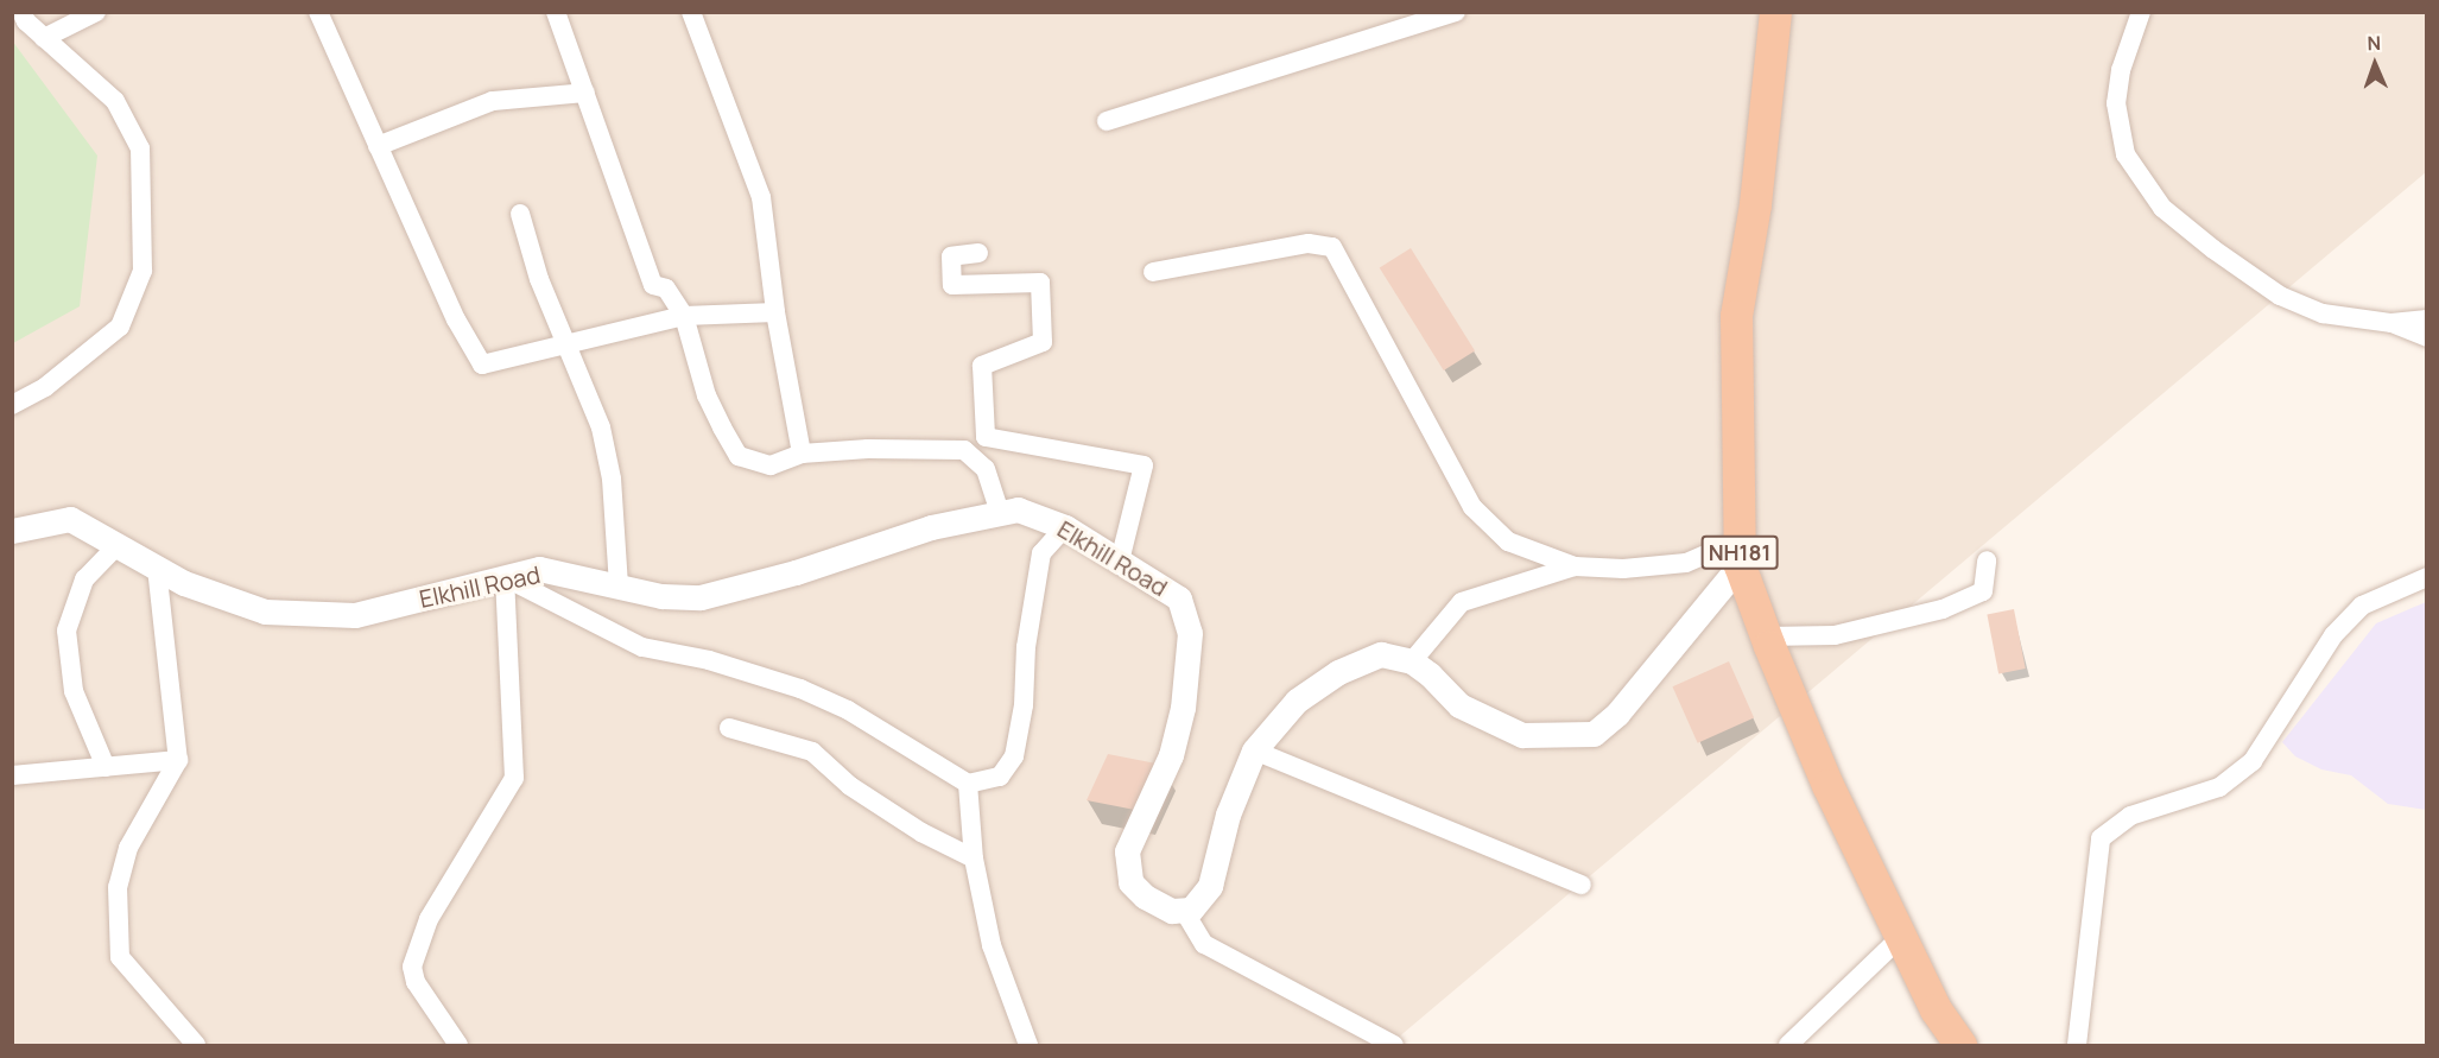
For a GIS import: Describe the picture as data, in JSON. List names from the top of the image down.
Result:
{
  "streets": {
    "highway": ["NH181"],
    "street": ["Elkhill Road"]
  },
  "north": "top"
}
